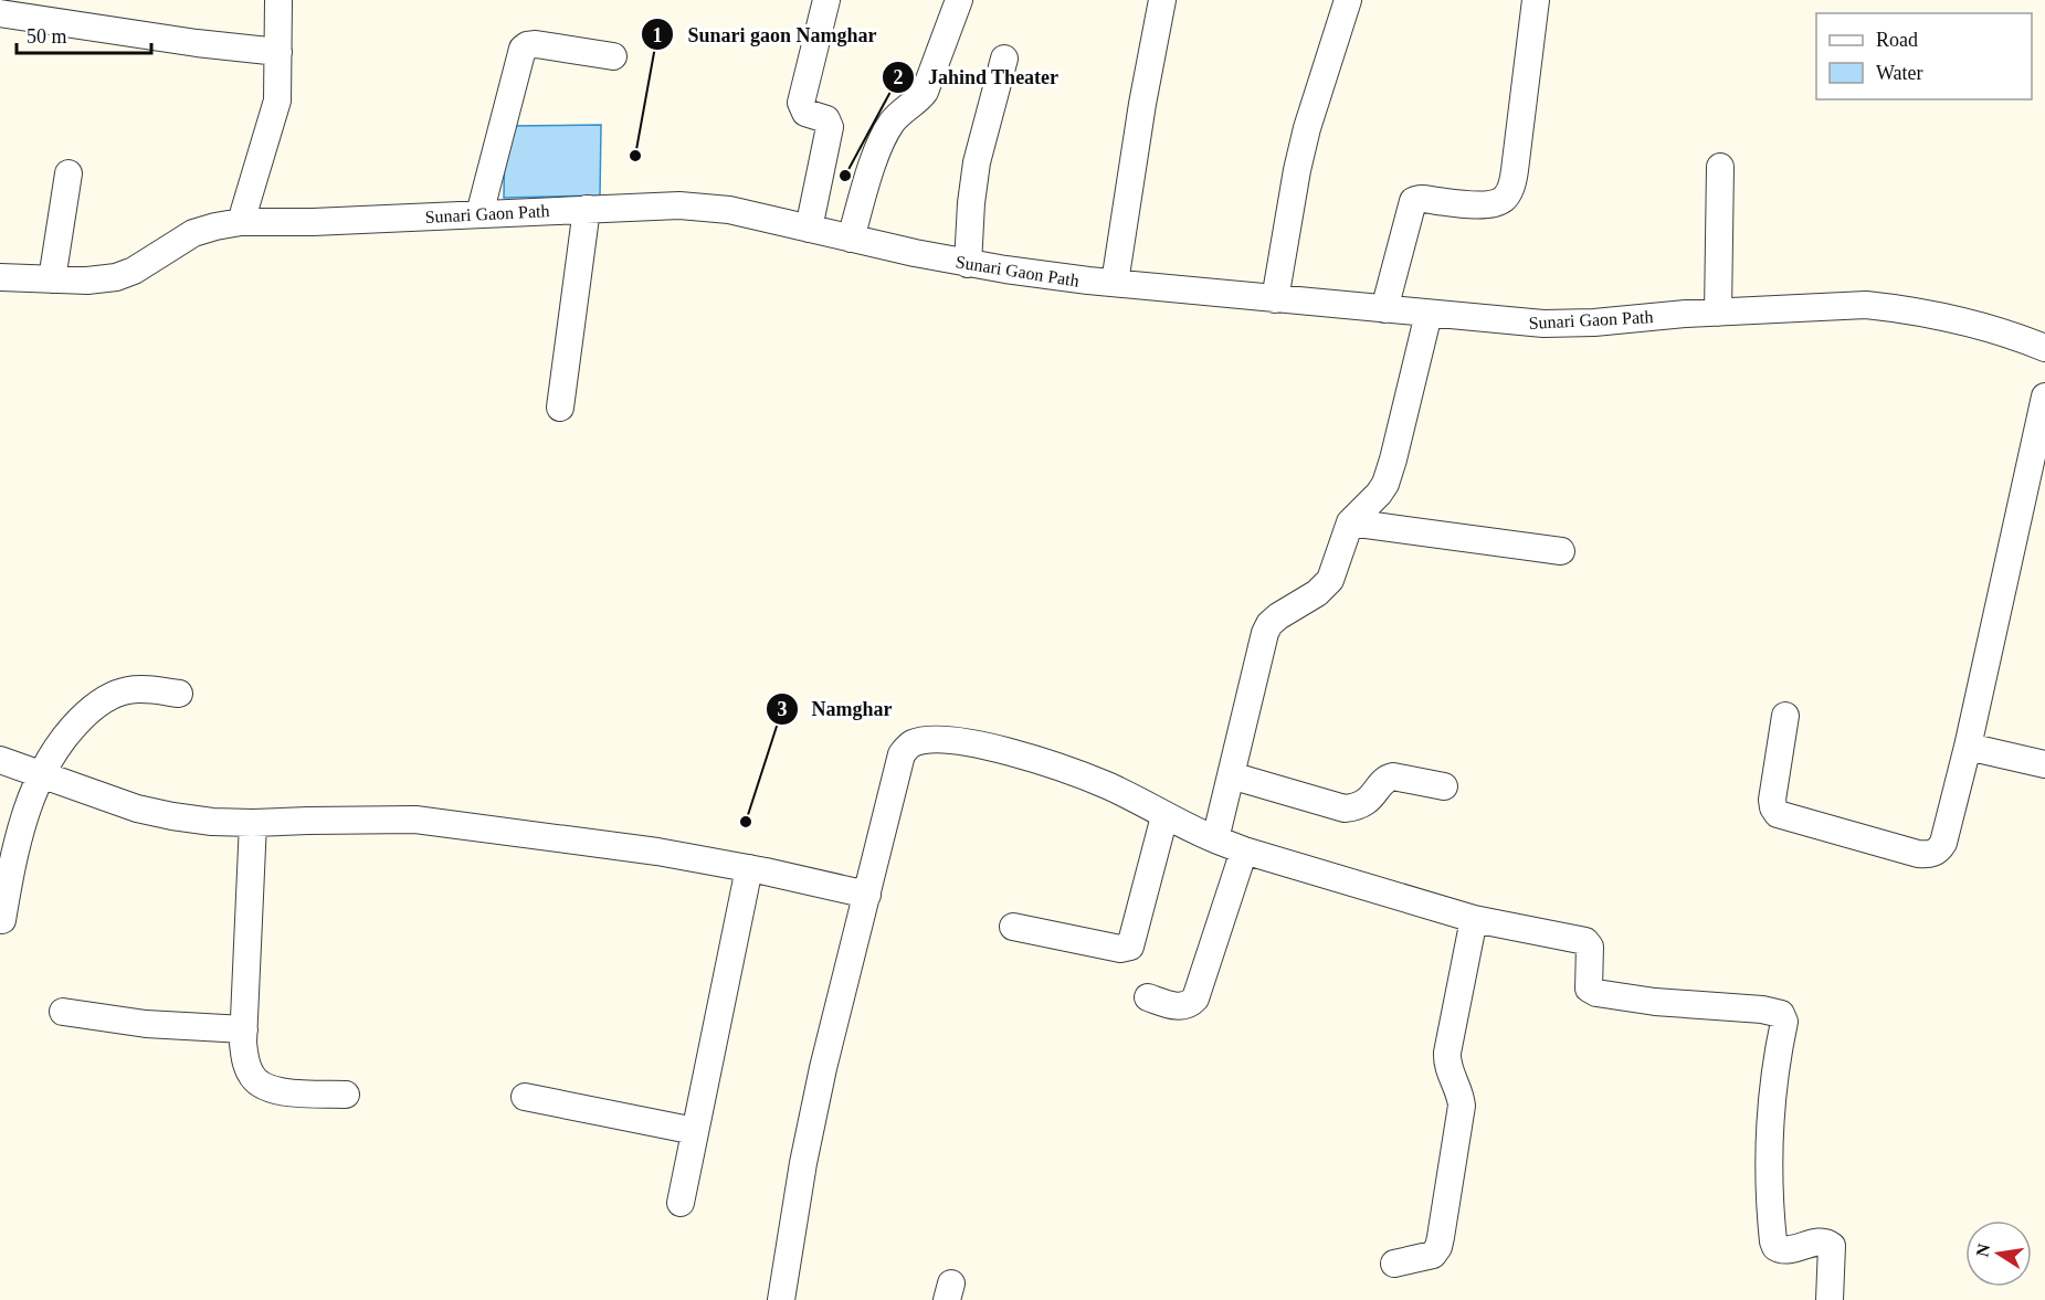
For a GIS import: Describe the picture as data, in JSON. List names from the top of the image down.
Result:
{
  "streets": {
    "street": ["Sunari Gaon Path"]
  },
  "places": ["Sunari gaon Namghar", "Jahind Theater", "Namghar"],
  "legend": ["Road", "Water"],
  "scale_bar": "50 m",
  "north": "left"
}
